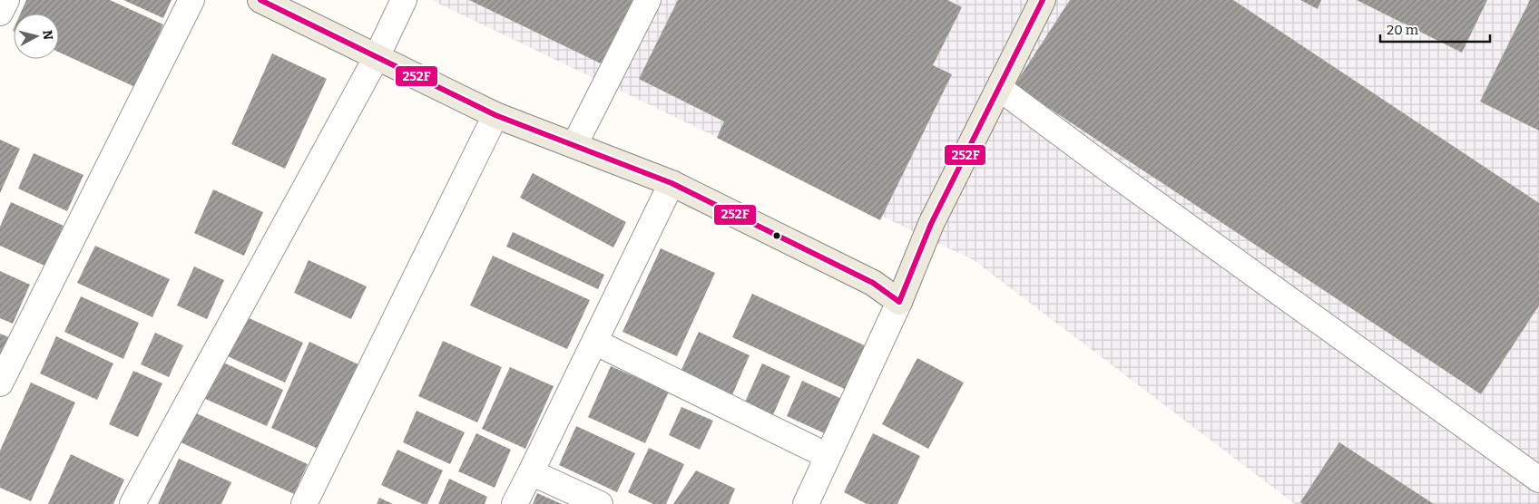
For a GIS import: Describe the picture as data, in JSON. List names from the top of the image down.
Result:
{
  "lines": ["transit line 252F"],
  "scale_bar": "20 m",
  "north": "right"
}
